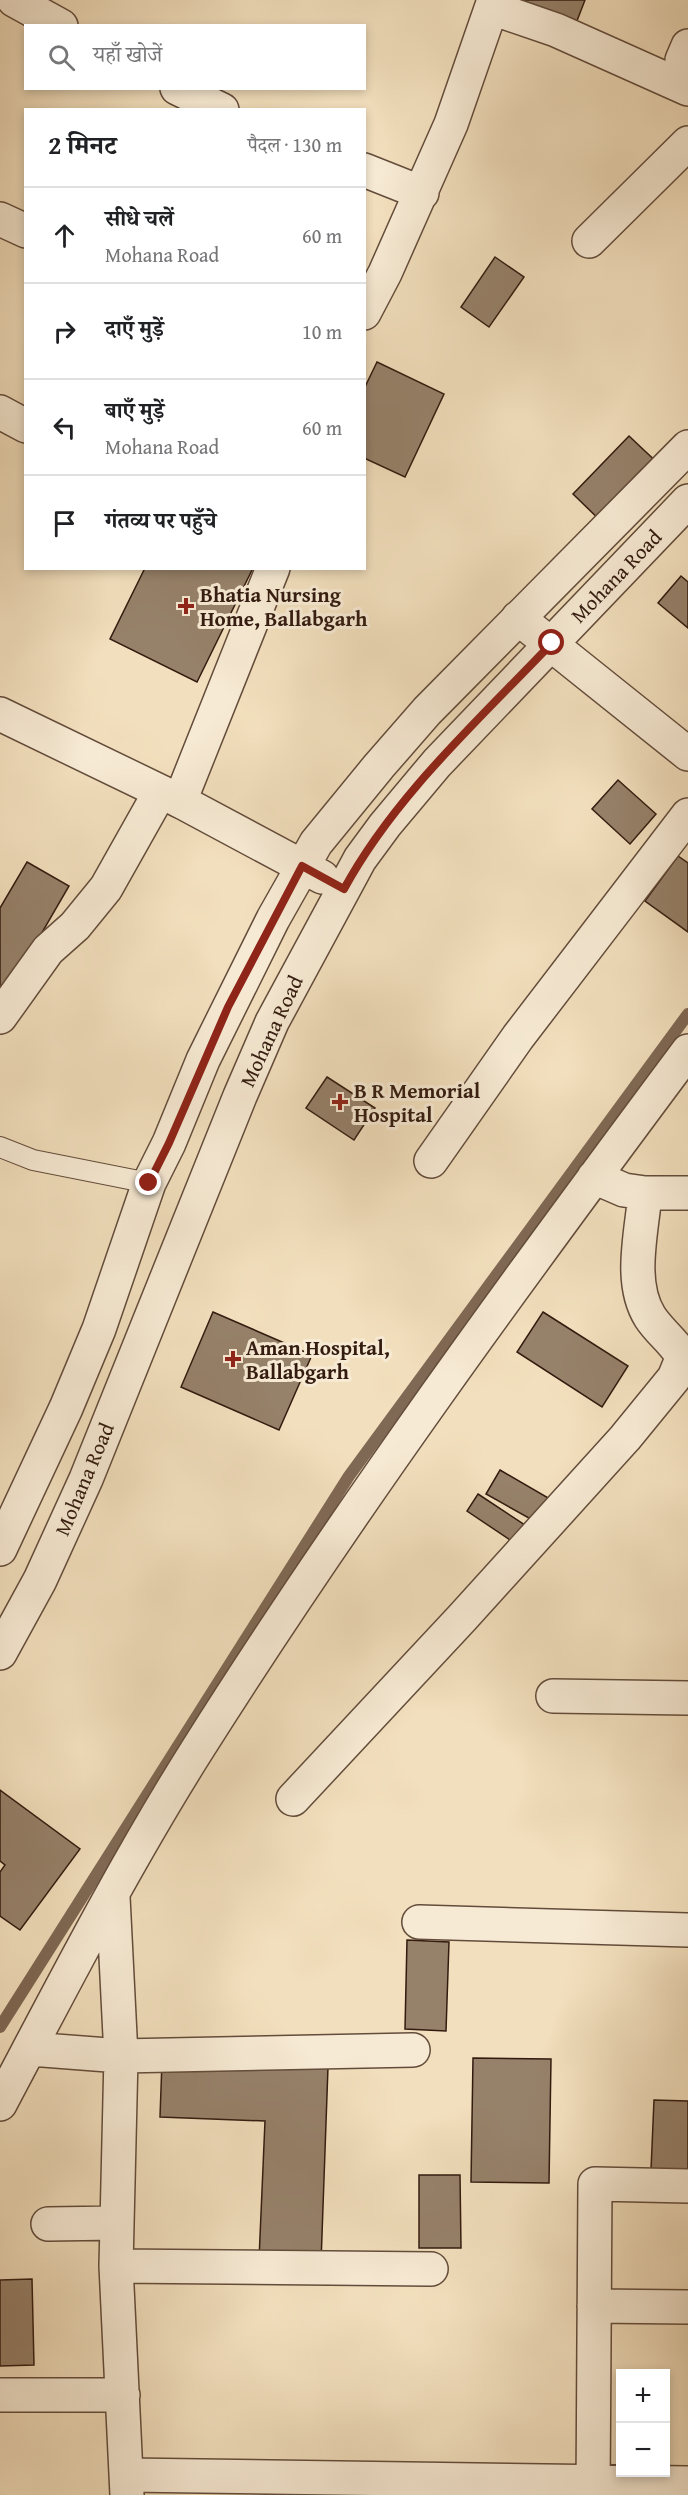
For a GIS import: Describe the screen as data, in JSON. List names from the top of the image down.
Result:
{
  "streets": {
    "street": ["Mohana Road"]
  },
  "places": {
    "health": ["Bhatia Nursing Home, Ballabgarh", "B R Memorial Hospital", "Aman Hospital, Ballabgarh"]
  },
  "page": {
    "search": "यहाँ खोजें",
    "heading": ["2 मिनट", "पैदल · 130 m"],
    "list": [
      ["सीधे चलें", "Mohana Road", "60 m"],
      ["दाएँ मुड़ें", "10 m"],
      ["बाएँ मुड़ें", "Mohana Road", "60 m"],
      "गंतव्य पर पहुँचे"
    ],
    "map_buttons": ["+", "−"]
  }
}
